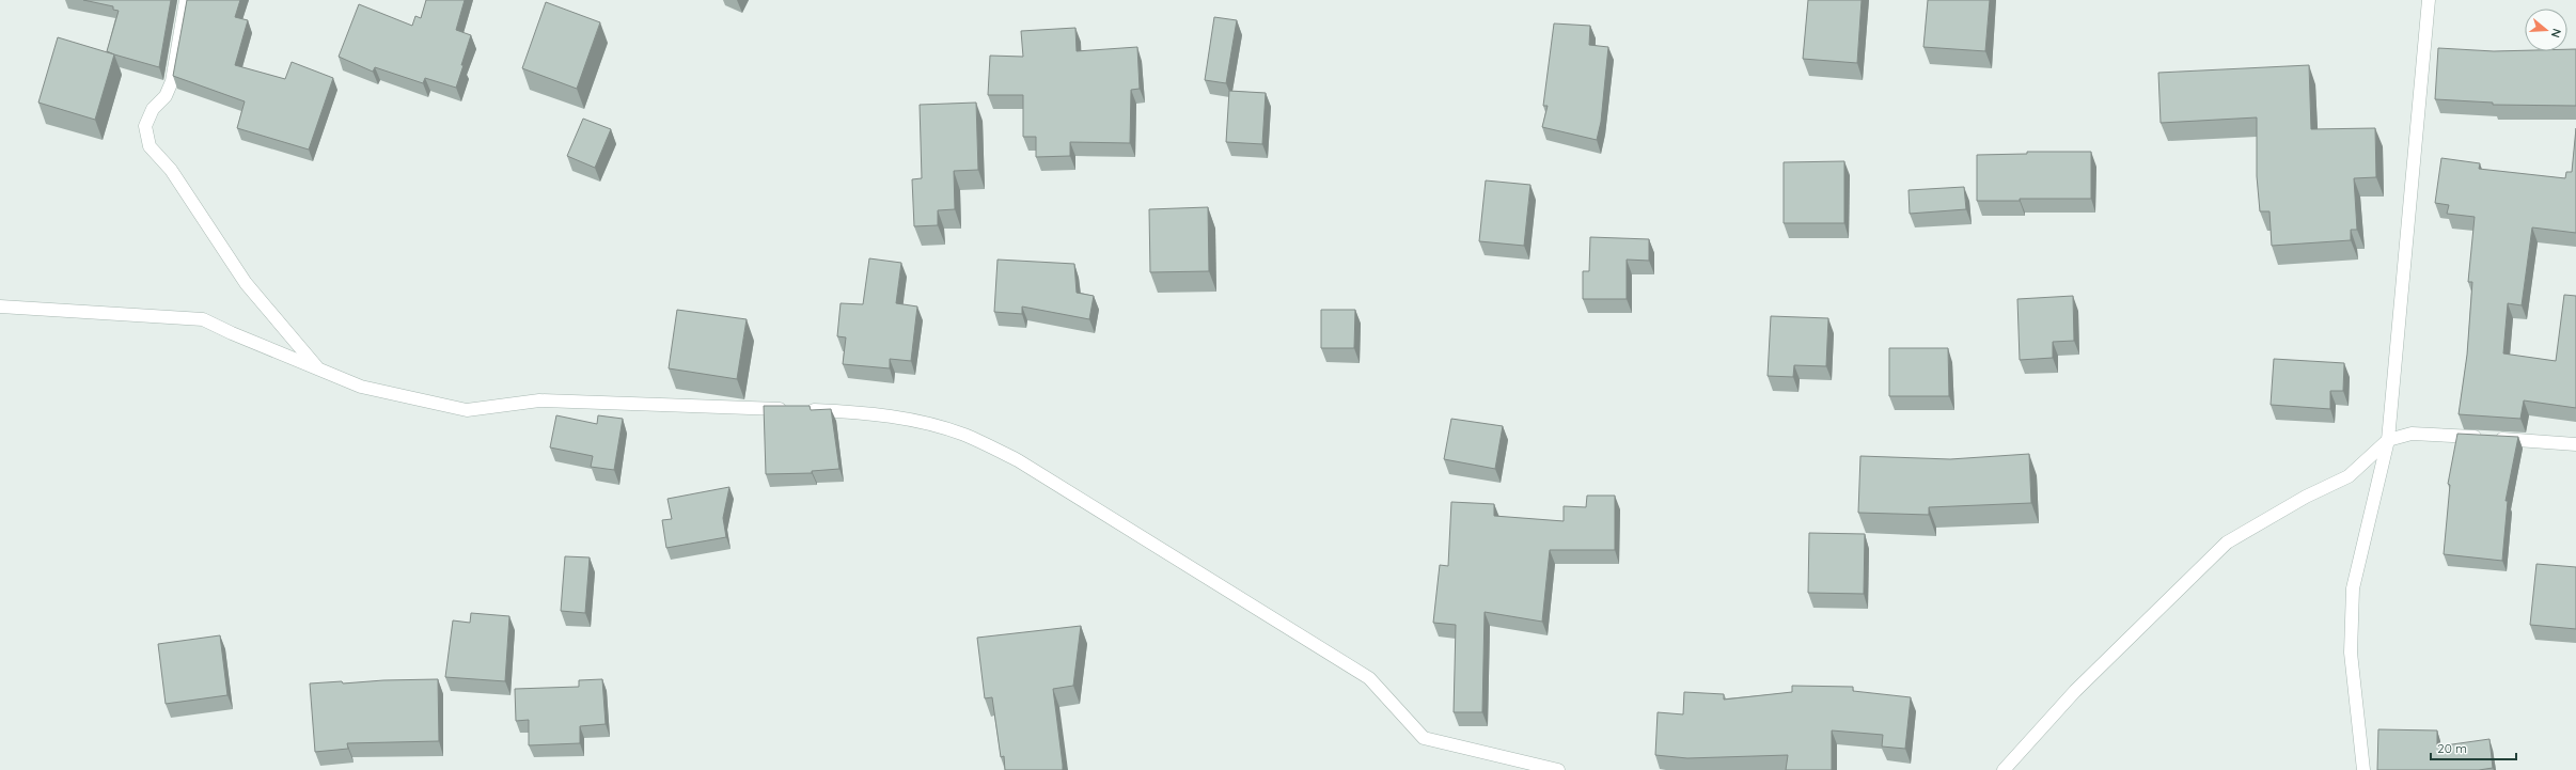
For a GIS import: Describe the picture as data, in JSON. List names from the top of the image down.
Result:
{
  "scale_bar": "20 m",
  "north": "right"
}
